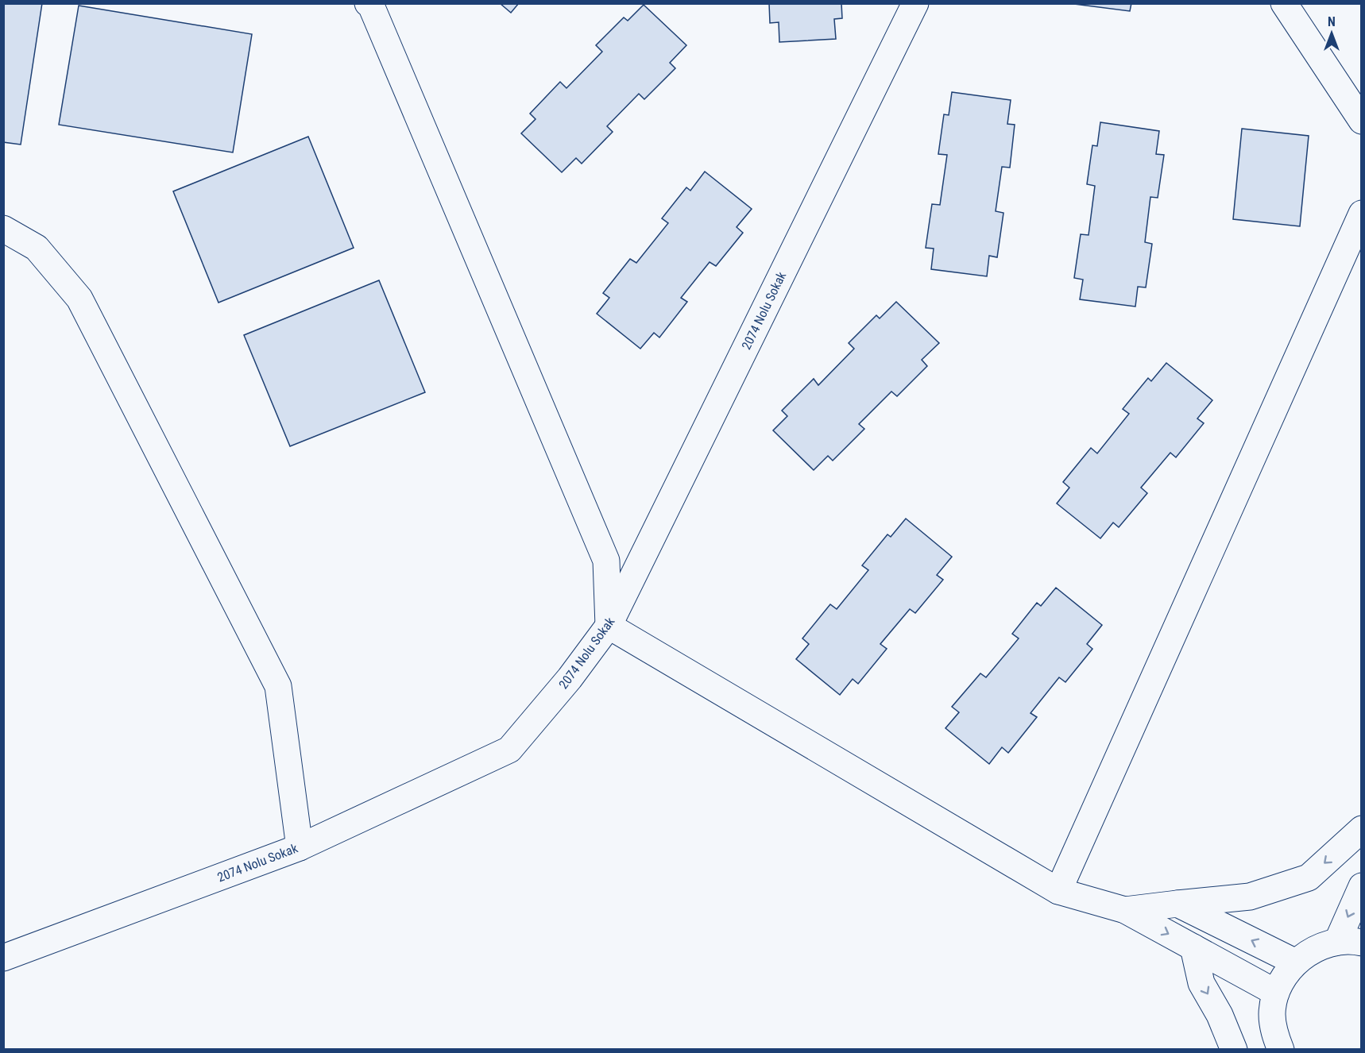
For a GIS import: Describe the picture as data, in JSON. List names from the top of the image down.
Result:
{
  "streets": {
    "street": ["2074 Nolu Sokak"]
  },
  "north": "top"
}
